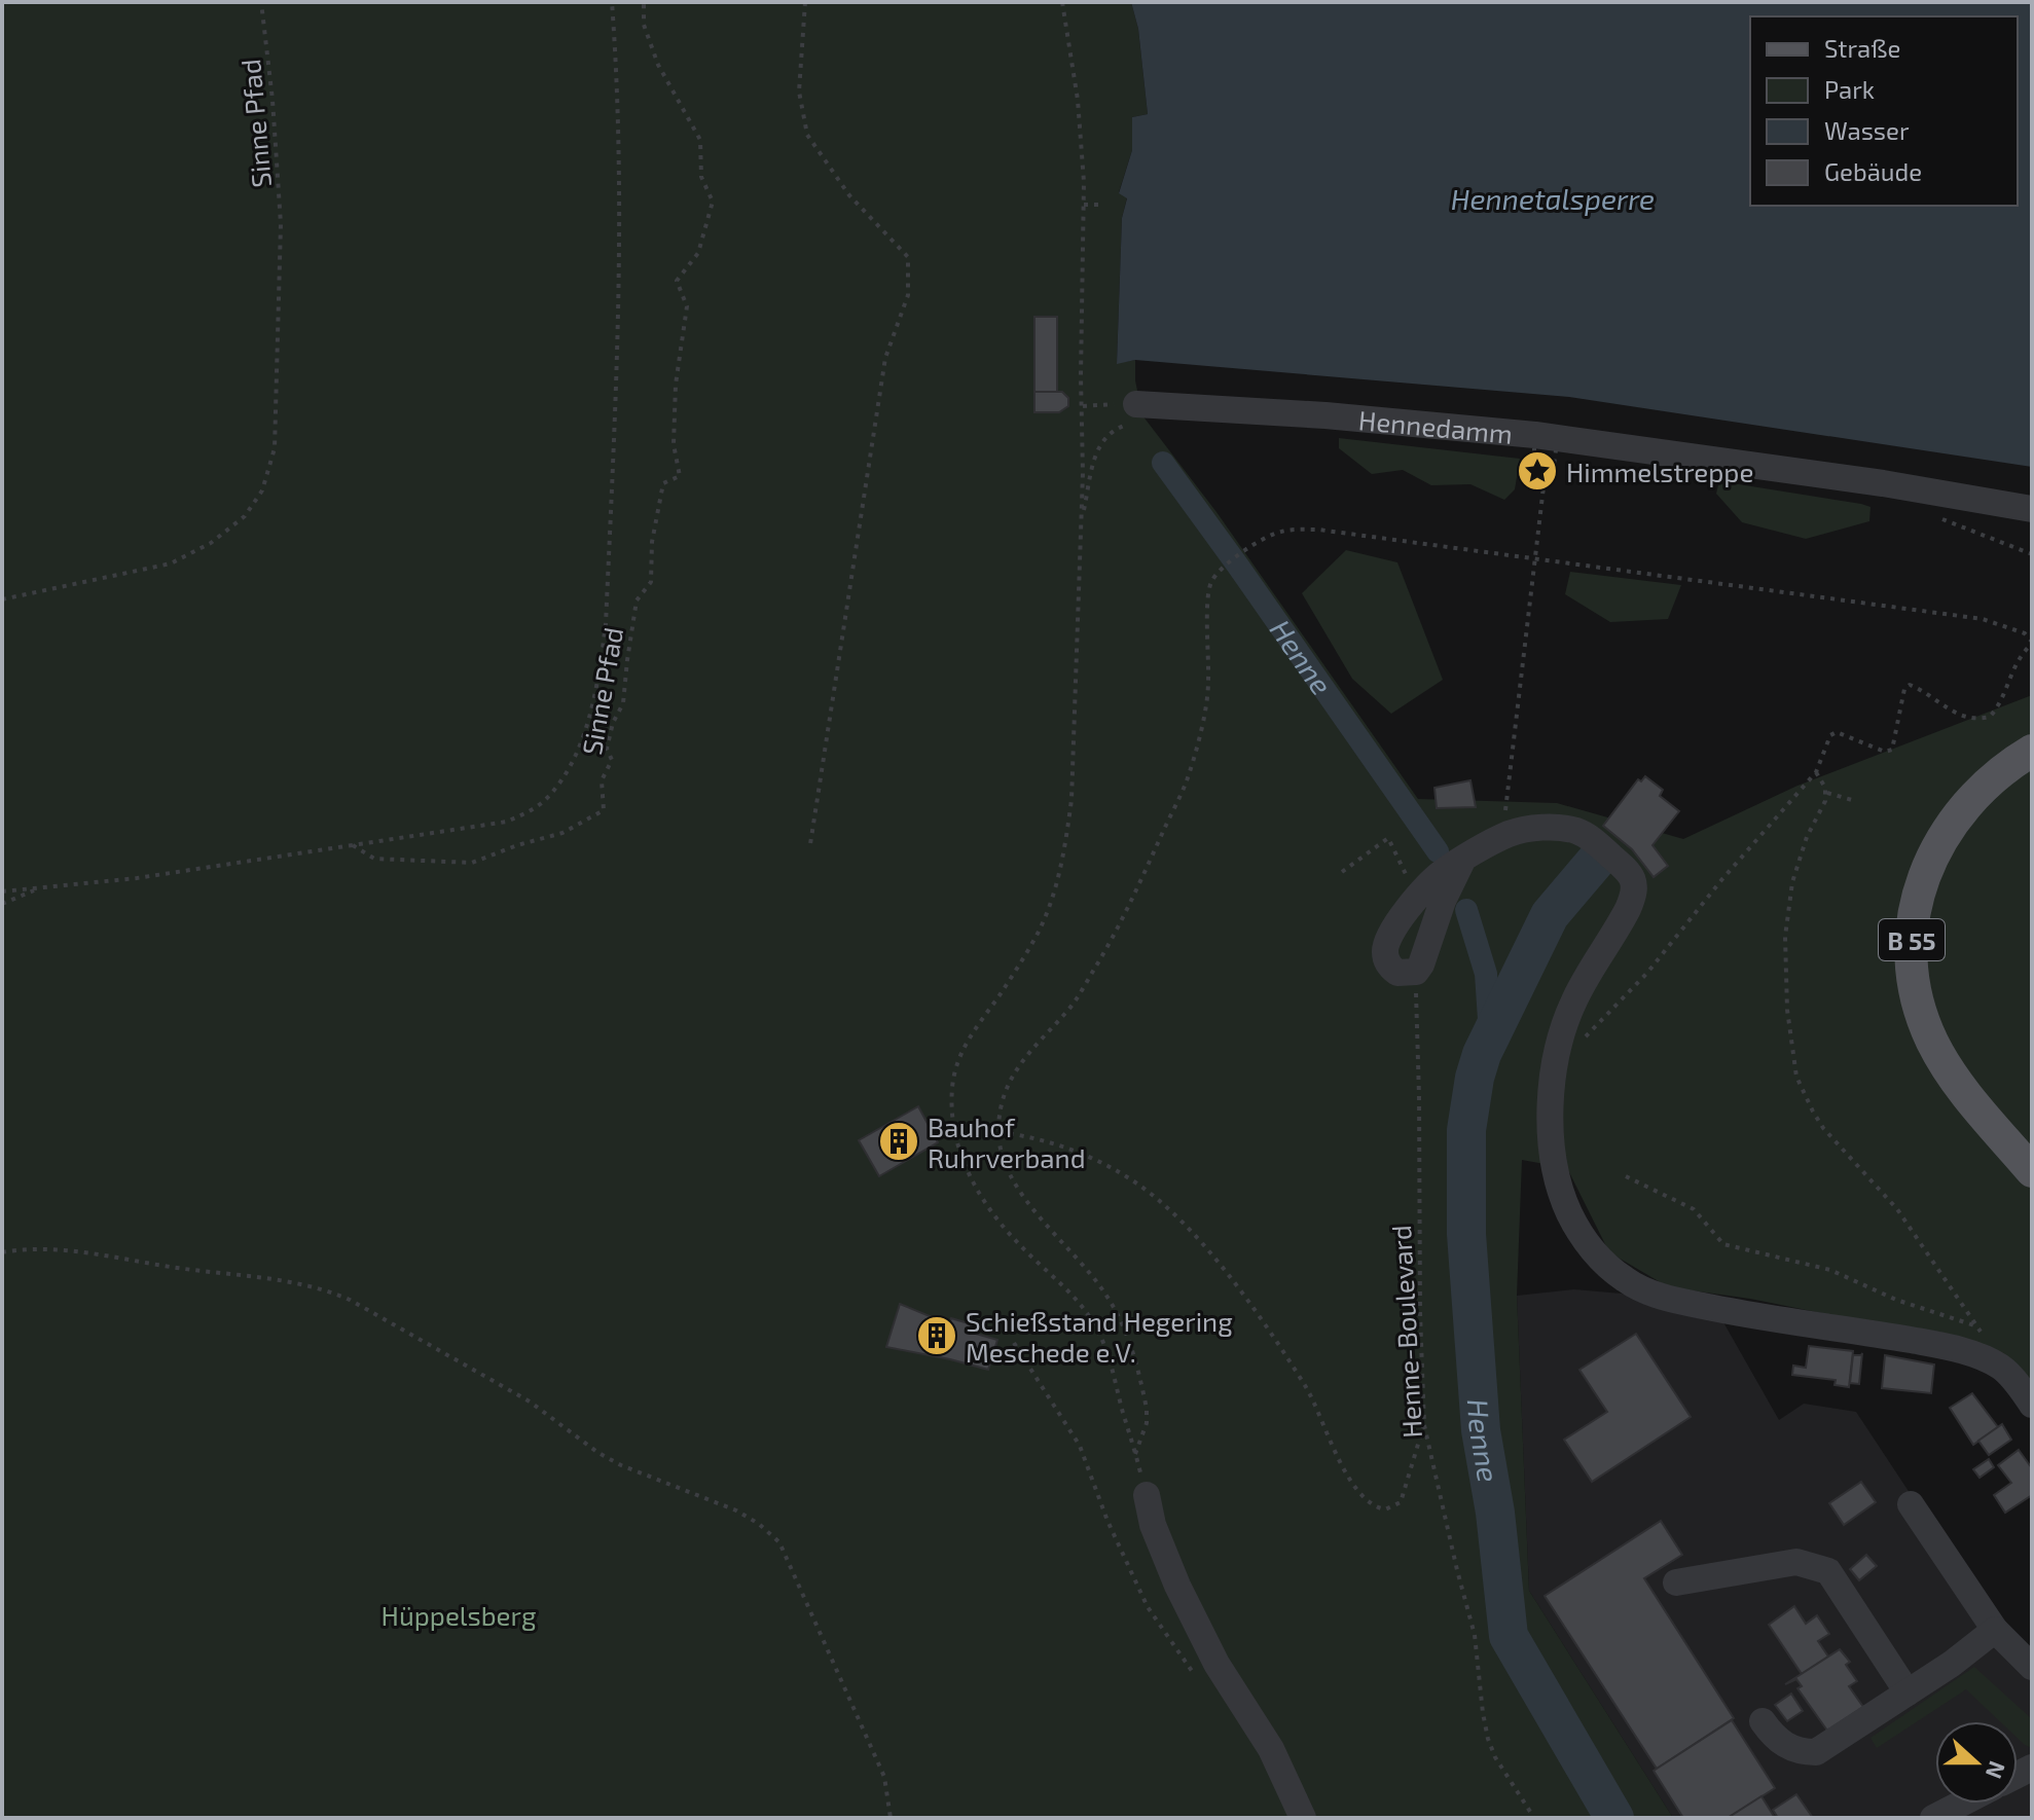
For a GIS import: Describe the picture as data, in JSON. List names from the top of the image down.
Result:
{
  "streets": {
    "main road": ["B 55"],
    "street": ["Hennedamm"],
    "path": ["Sinne Pfad", "Henne-Boulevard"]
  },
  "water": ["Hennetalsperre", "Henne"],
  "parks": ["Hüppelsberg"],
  "places": {
    "place": ["Himmelstreppe"],
    "building": ["Bauhof Ruhrverband", "Schießstand Hegering Meschede e.V."]
  },
  "legend": [
    "Straße",
    "Park",
    "Wasser",
    "Gebäude"
  ],
  "north": "right"
}
